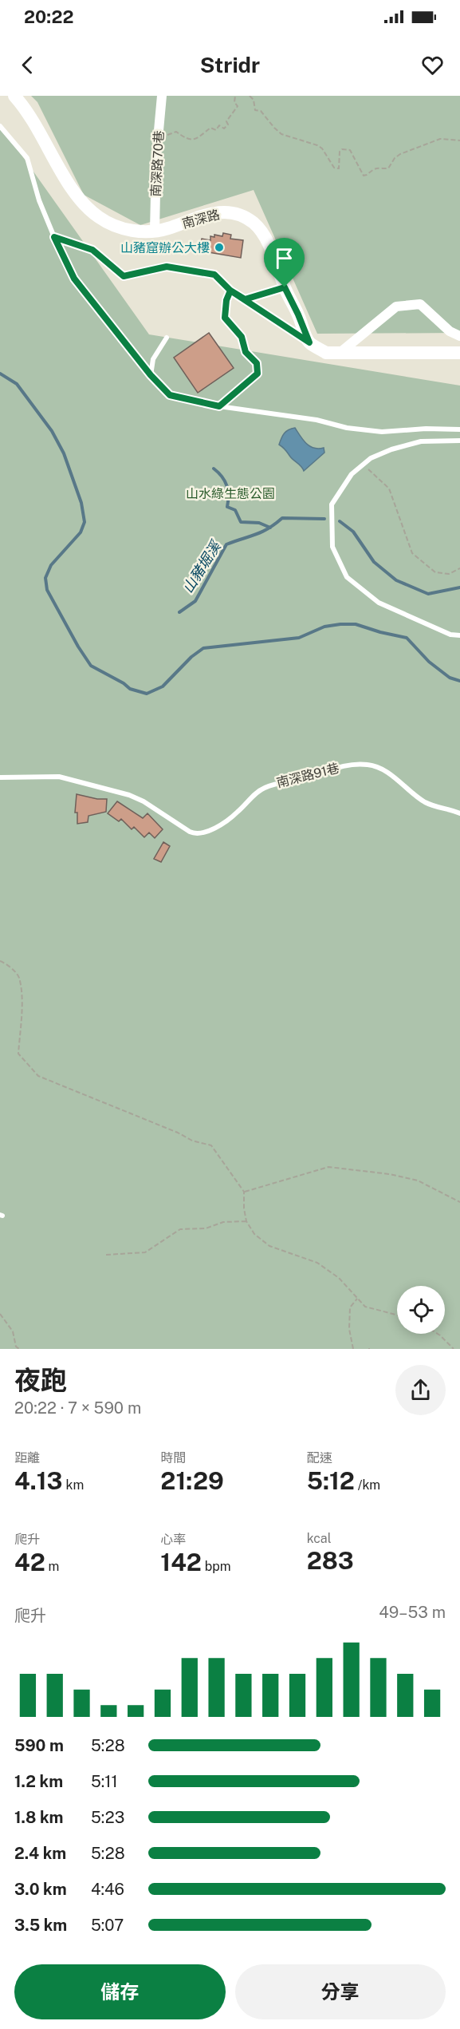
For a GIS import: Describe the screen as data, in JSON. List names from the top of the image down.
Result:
{
  "streets": {
    "main road": ["南深路"],
    "street": ["南深路70巷"],
    "lane": ["南深路91巷"]
  },
  "crossings": [
    ["南深路70巷", "南深路"]
  ],
  "water": ["山豬堀溪"],
  "parks": ["山水綠生態公園"],
  "places": ["山豬窟辦公大樓"],
  "page": {
    "status": "20:22",
    "header": "Stridr",
    "heading": ["夜跑", "20:22 · 7 × 590 m"],
    "stats": [
      ["距離", "4.13 km"],
      ["時間", "21:29"],
      ["配速", "5:12 /km"],
      ["爬升", "42 m"],
      ["心率", "142 bpm"],
      ["kcal", "283"]
    ],
    "chart": ["爬升", "49–53 m"],
    "list": [
      {
        "name": "590 m",
        "note": "5:28"
      },
      {
        "name": "1.2 km",
        "note": "5:11"
      },
      {
        "name": "1.8 km",
        "note": "5:23"
      },
      {
        "name": "2.4 km",
        "note": "5:28"
      },
      {
        "name": "3.0 km",
        "note": "4:46"
      },
      {
        "name": "3.5 km",
        "note": "5:07"
      }
    ],
    "buttons": ["儲存", "分享"]
  }
}
